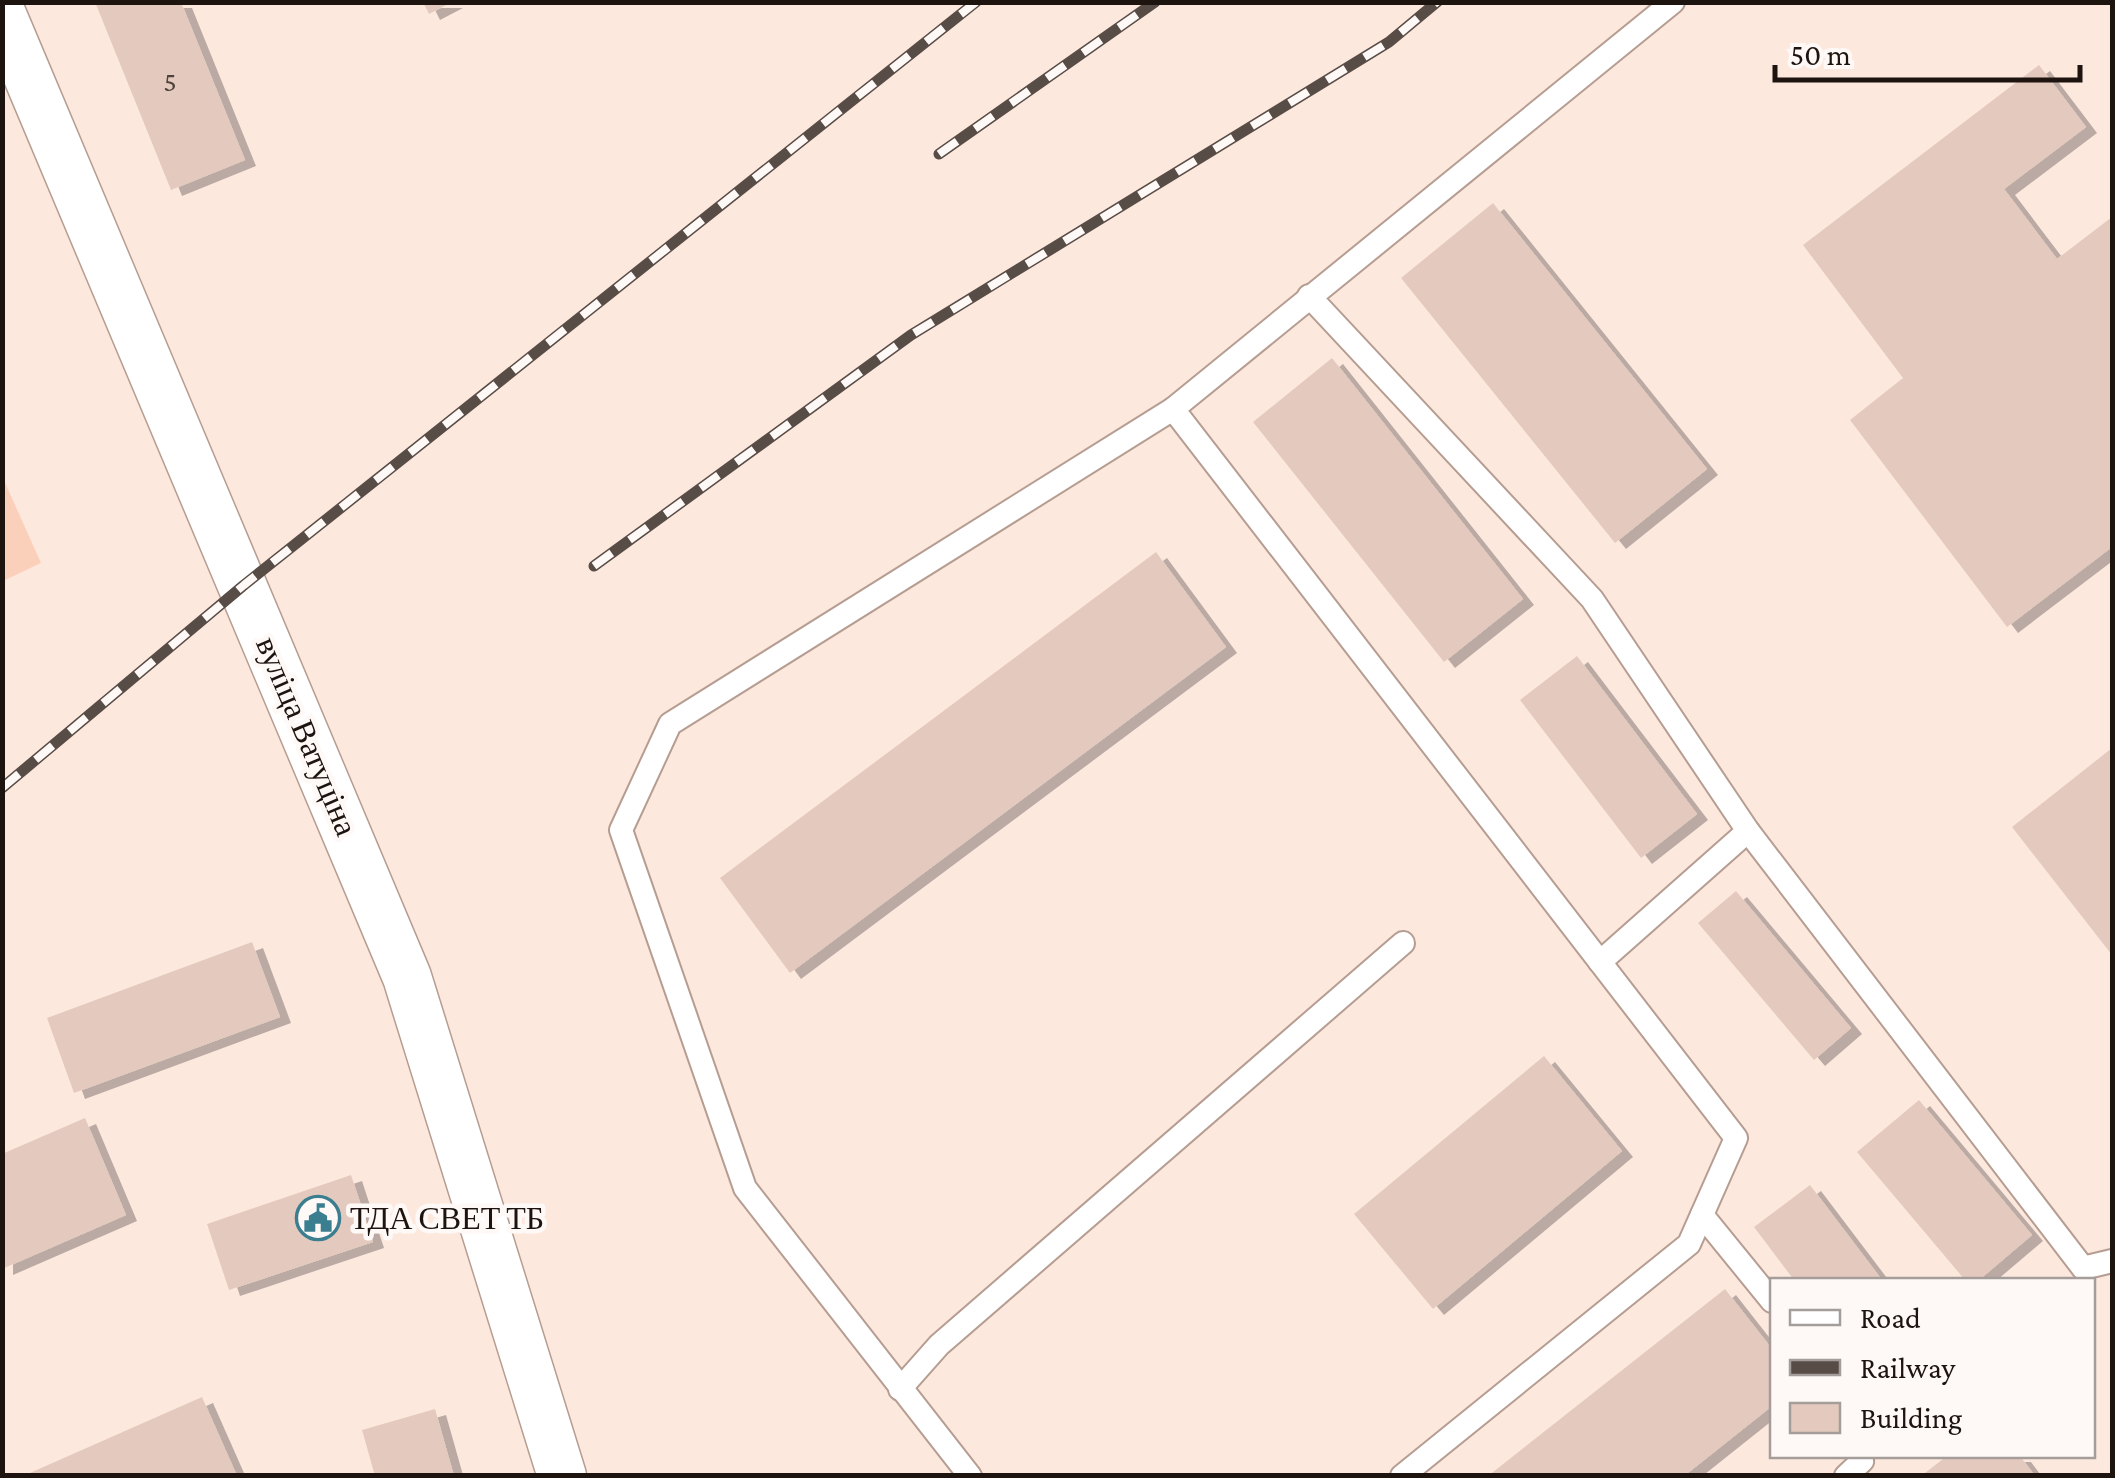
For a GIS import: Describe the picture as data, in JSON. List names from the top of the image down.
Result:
{
  "streets": {
    "street": ["вуліца Ватуціна"]
  },
  "places": {
    "public building": ["ТДА СВЕТ ТБ"]
  },
  "house_numbers": ["5"],
  "legend": ["Road", "Railway", "Building"],
  "scale_bar": "50 m"
}
